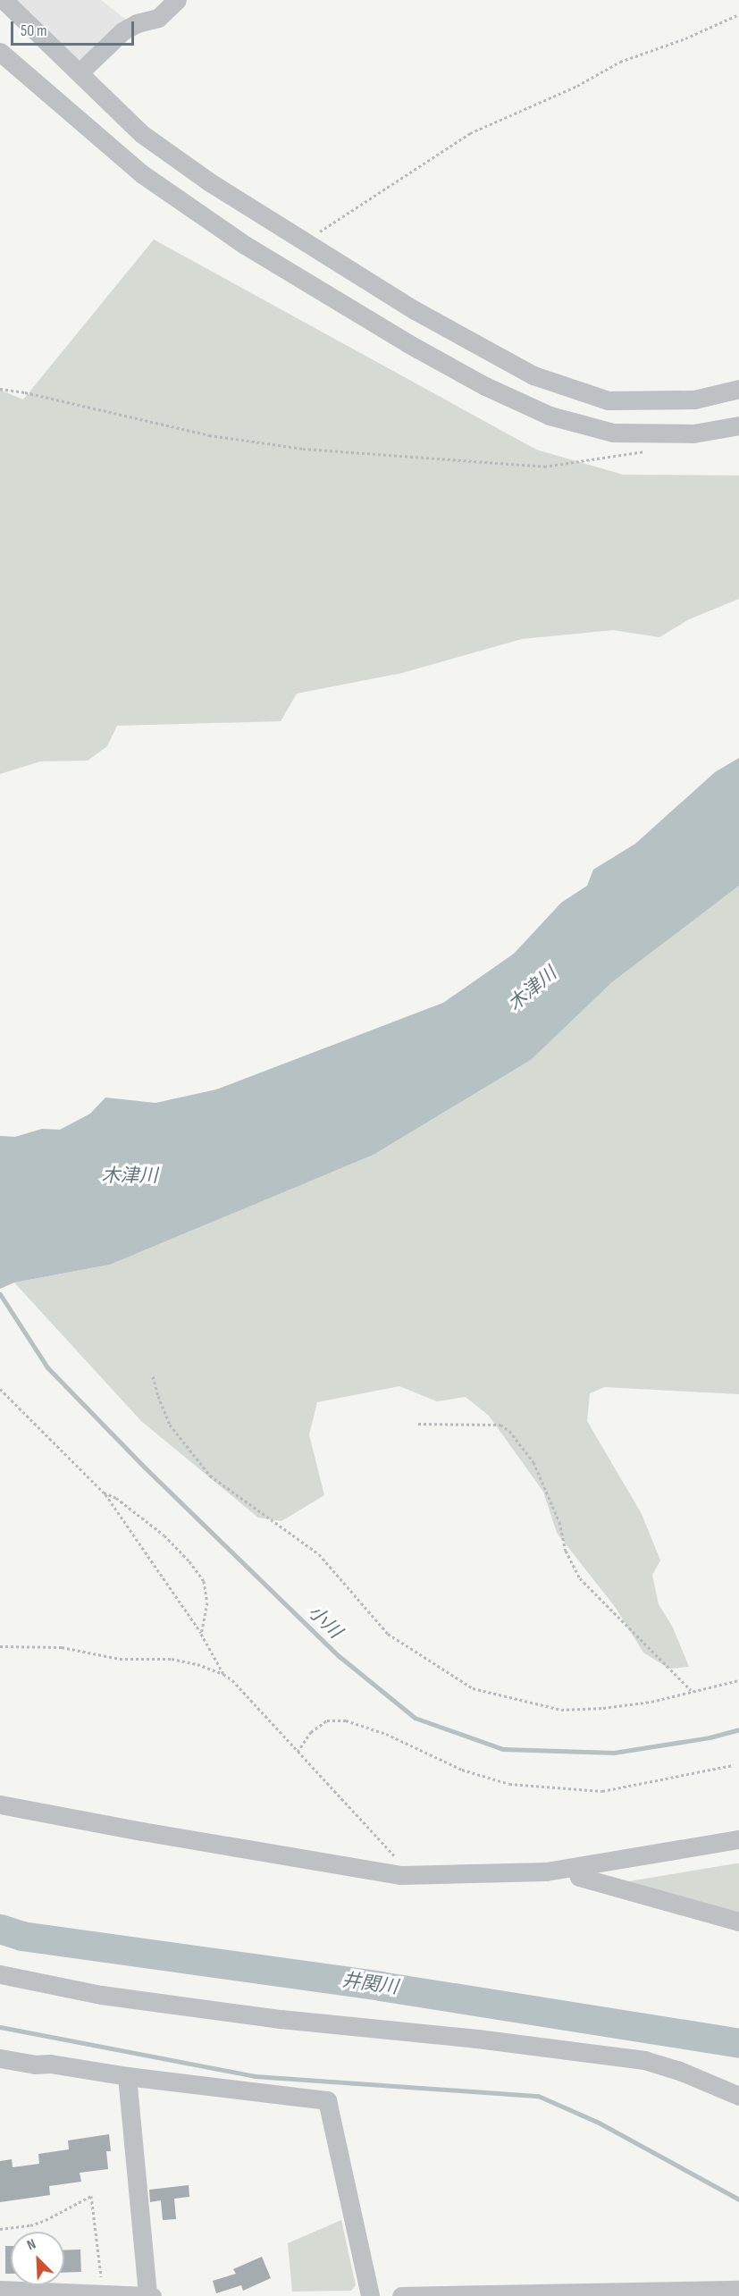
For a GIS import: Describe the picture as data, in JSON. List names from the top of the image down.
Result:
{
  "water": ["木津川", "小川", "井関川"],
  "scale_bar": "50 m",
  "north": "top left"
}
